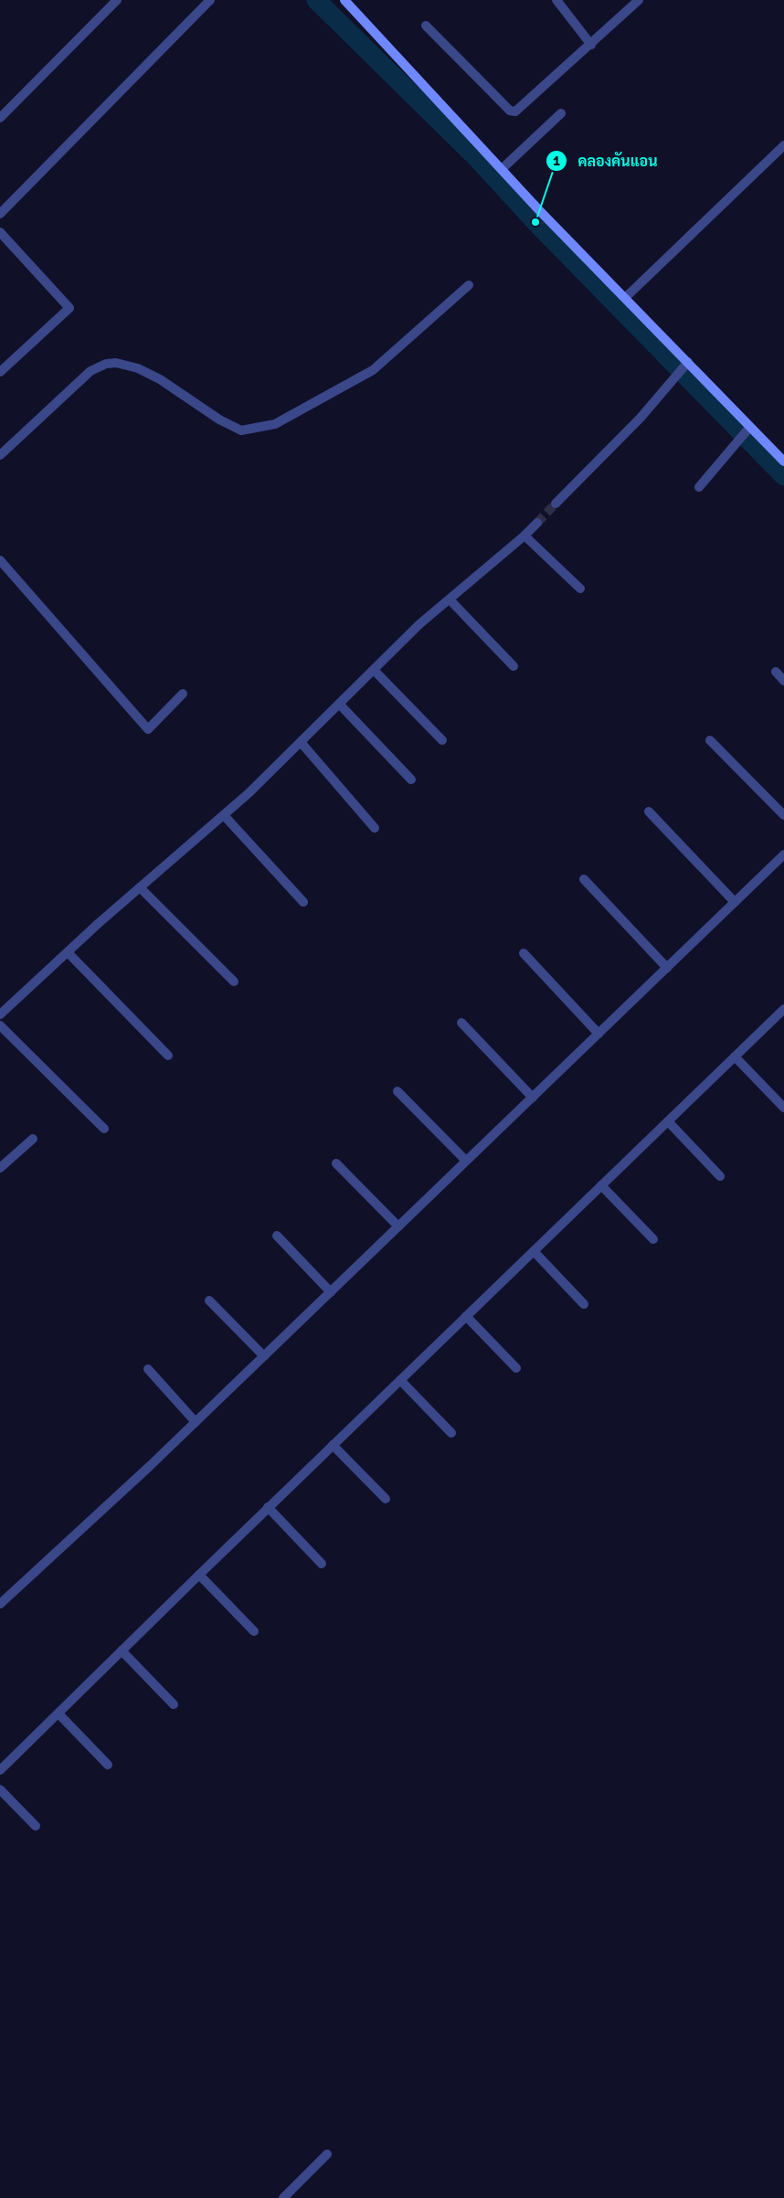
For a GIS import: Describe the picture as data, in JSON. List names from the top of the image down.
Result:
{
  "places": ["คลองคันแอน"]
}
